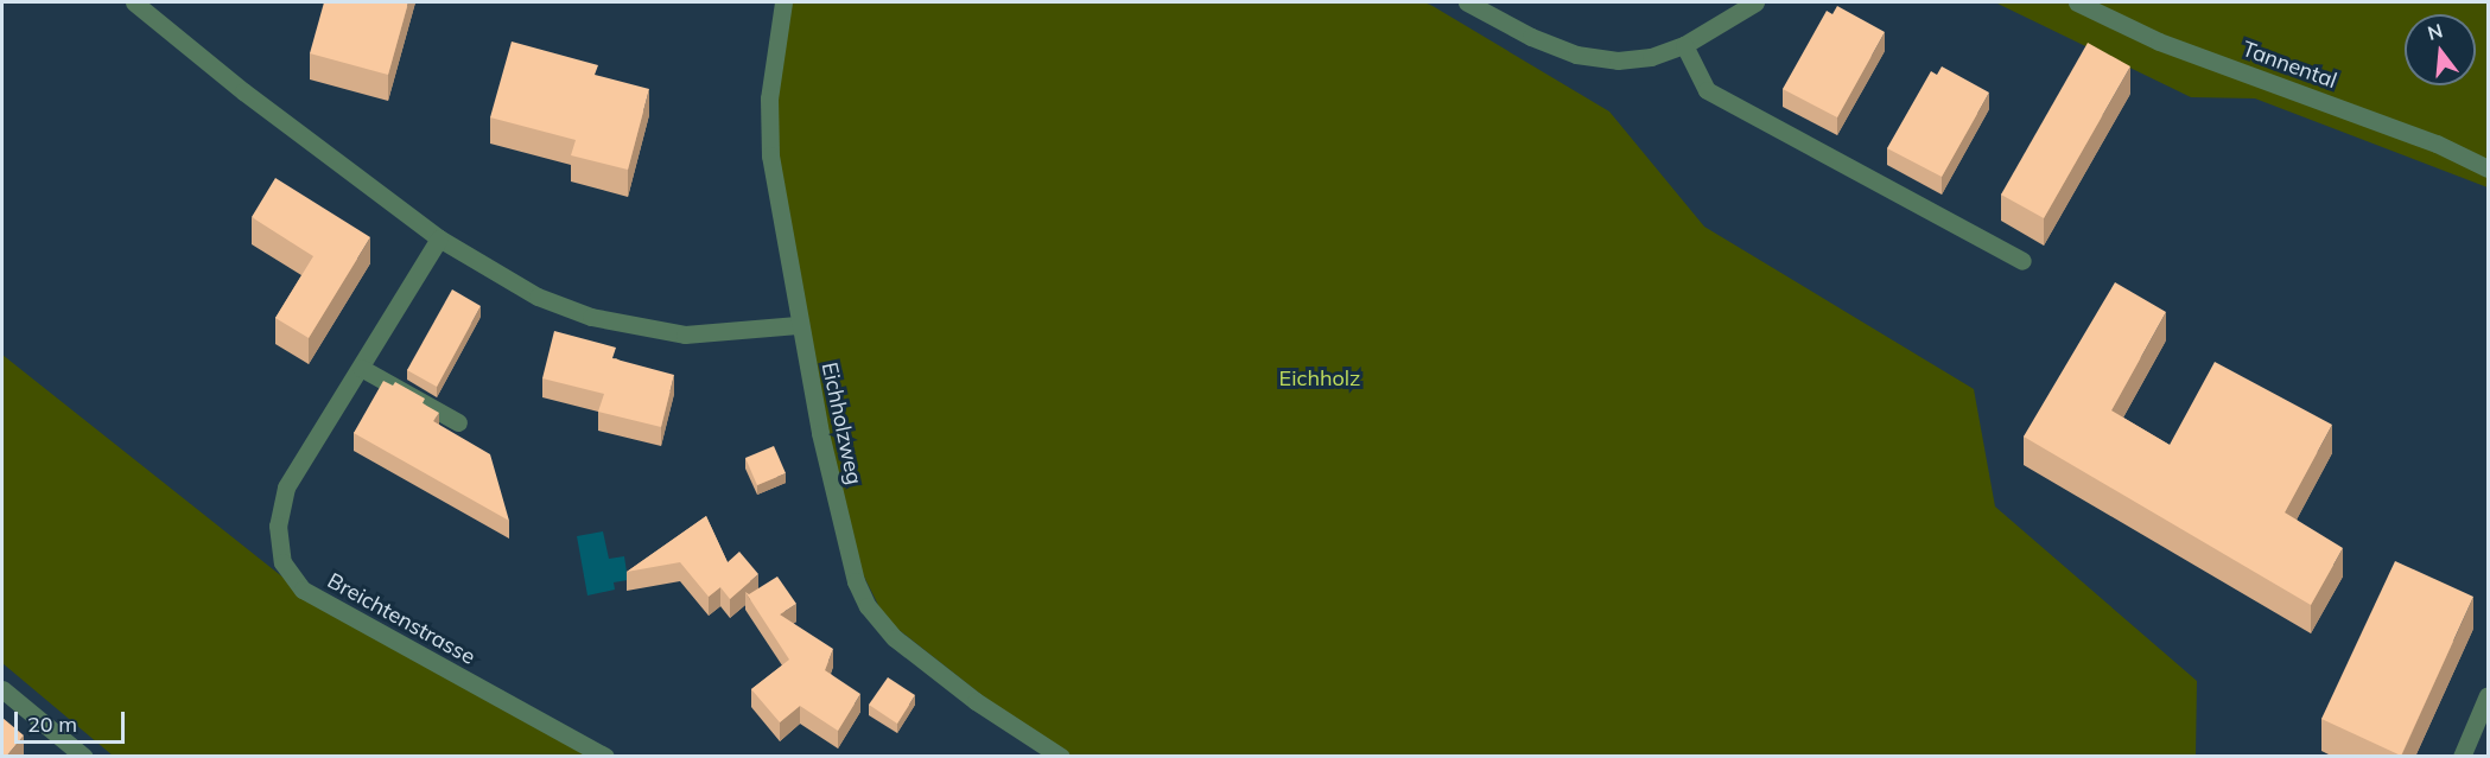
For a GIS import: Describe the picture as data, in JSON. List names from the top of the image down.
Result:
{
  "streets": {
    "street": ["Tannental", "Eichholzweg", "Breichtenstrasse"]
  },
  "parks": ["Eichholz"],
  "scale_bar": "20 m",
  "north": "top"
}
